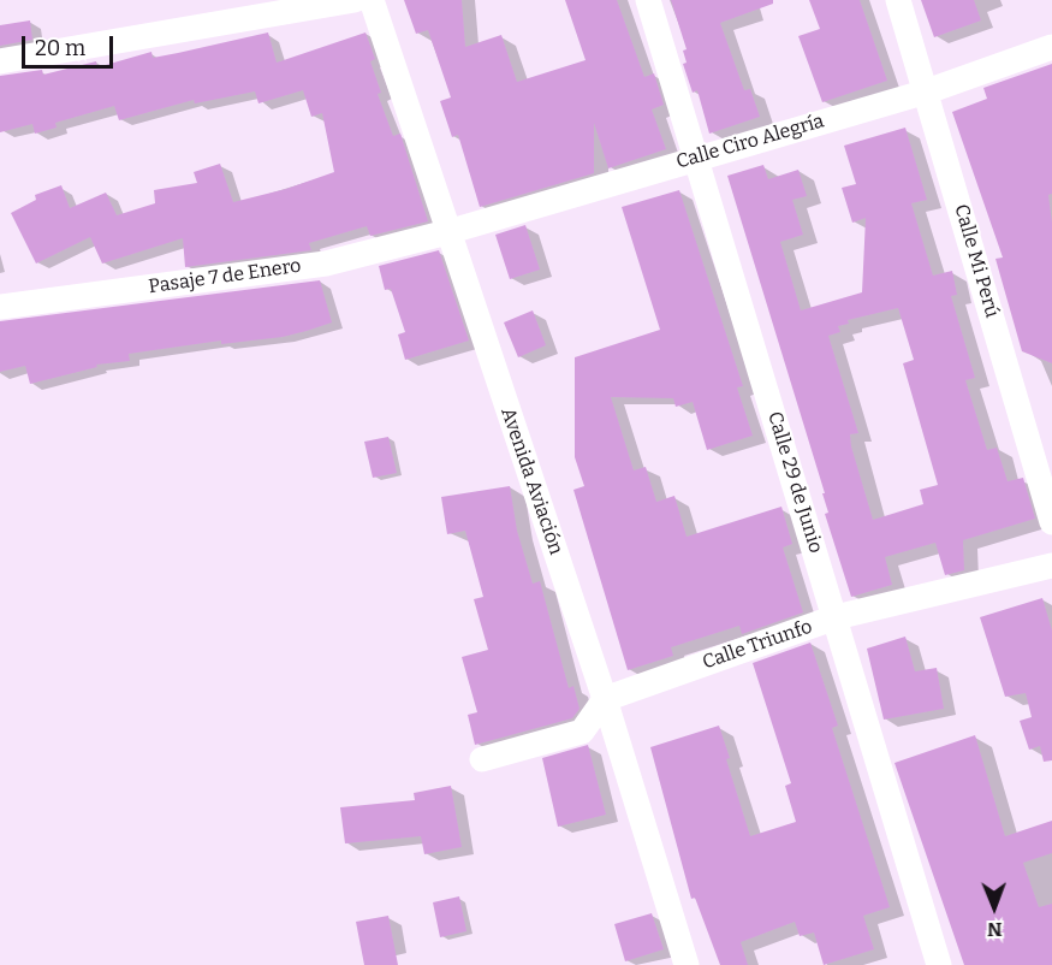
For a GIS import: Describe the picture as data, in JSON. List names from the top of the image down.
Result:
{
  "streets": {
    "street": [
      "Calle Ciro Alegría",
      "Calle Mi Perú",
      "Pasaje 7 de Enero",
      "Avenida Aviación",
      "Calle 29 de Junio",
      "Calle Triunfo"
    ]
  },
  "crossings": [
    ["Calle Ciro Alegría", "Calle Mi Perú"],
    ["Calle Ciro Alegría", "Pasaje 7 de Enero"],
    ["Calle Ciro Alegría", "Avenida Aviación"],
    ["Calle Ciro Alegría", "Calle 29 de Junio"],
    ["Pasaje 7 de Enero", "Avenida Aviación"],
    ["Avenida Aviación", "Calle Triunfo"],
    ["Calle 29 de Junio", "Calle Triunfo"]
  ],
  "scale_bar": "20 m",
  "north": "bottom"
}
